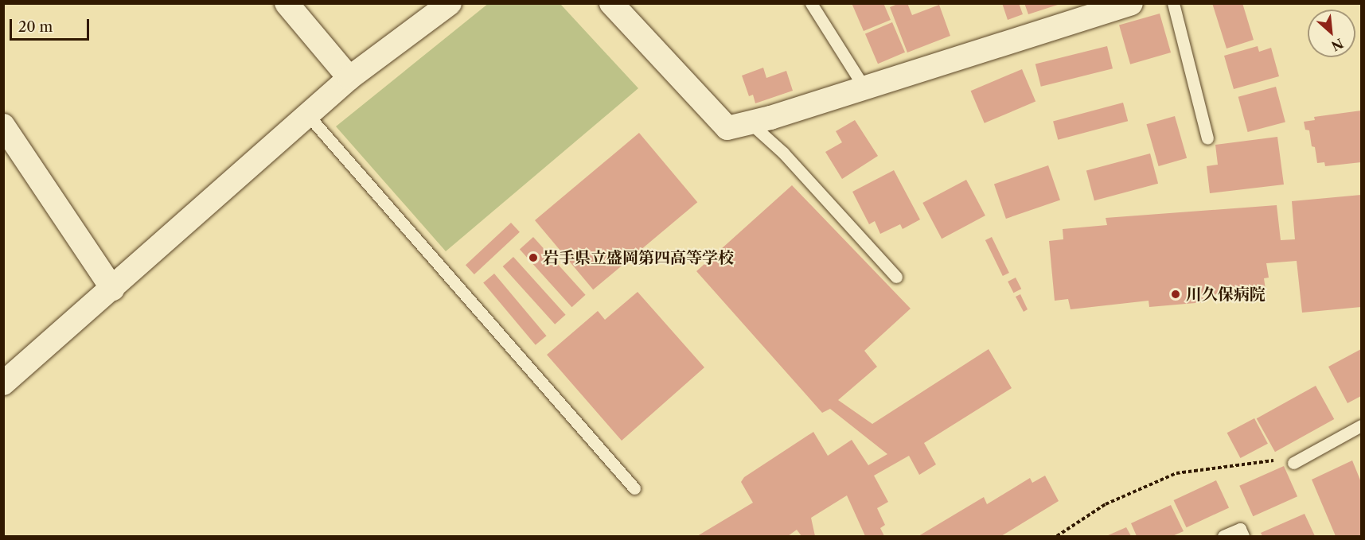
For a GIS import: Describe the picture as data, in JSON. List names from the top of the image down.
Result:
{
  "places": ["岩手県立盛岡第四高等学校", "川久保病院"],
  "scale_bar": "20 m",
  "north": "bottom right"
}
